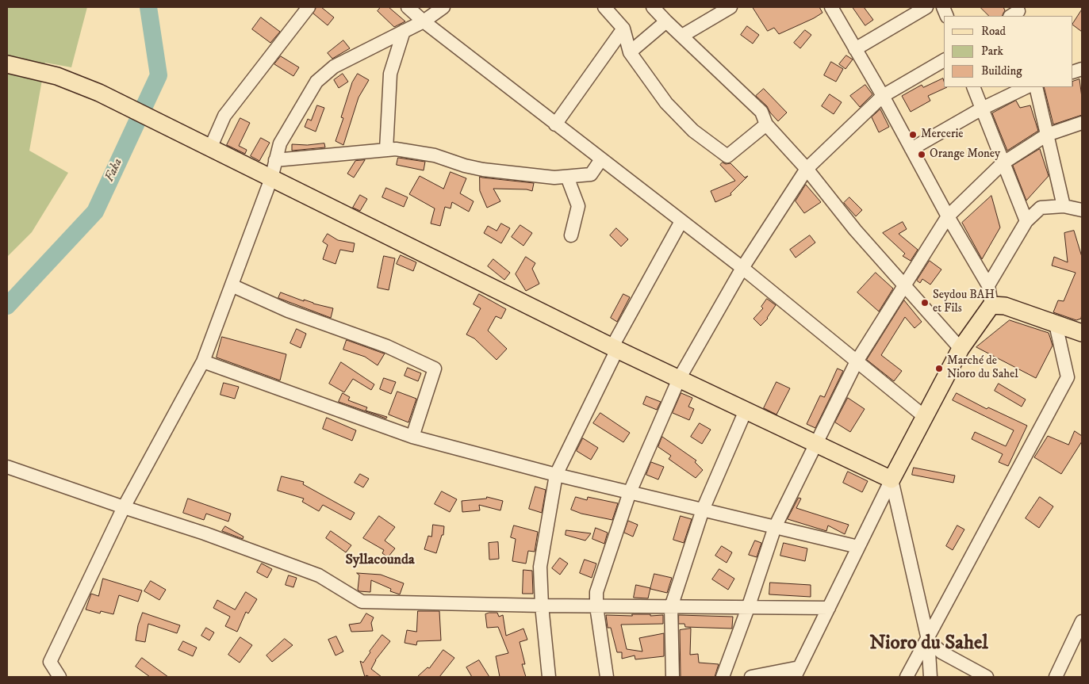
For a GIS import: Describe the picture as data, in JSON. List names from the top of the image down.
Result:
{
  "districts": ["Syllacounda", "Nioro du Sahel"],
  "water": ["Faka"],
  "places": [
    "Mercerie",
    "Orange Money",
    "Seydou BAH et Fils",
    "Marché de Nioro du Sahel"
  ],
  "legend": ["Road", "Park", "Building"]
}
